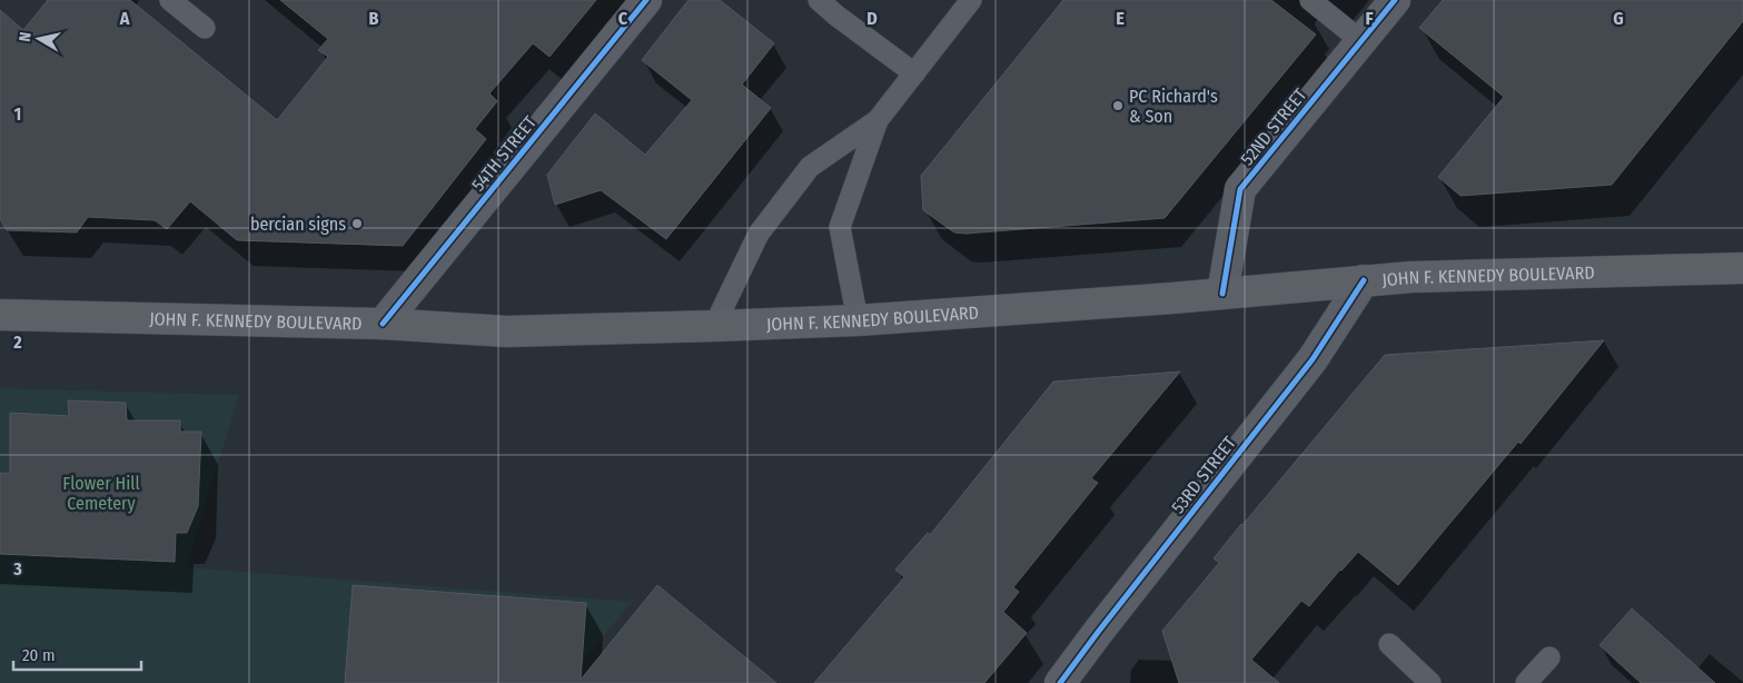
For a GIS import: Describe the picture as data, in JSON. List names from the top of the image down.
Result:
{
  "streets": {
    "main road": ["JOHN F. KENNEDY BOULEVARD"],
    "street": ["52ND STREET", "54TH STREET", "53RD STREET"]
  },
  "crossings": [
    ["52ND STREET", "JOHN F. KENNEDY BOULEVARD"],
    ["54TH STREET", "JOHN F. KENNEDY BOULEVARD"],
    ["JOHN F. KENNEDY BOULEVARD", "53RD STREET"]
  ],
  "parks": ["Flower Hill Cemetery"],
  "places": ["PC Richard's & Son", "bercian signs"],
  "scale_bar": "20 m",
  "north": "left",
  "grid": {
    "columns": [
      "A",
      "B",
      "C",
      "D",
      "E",
      "F",
      "G"
    ],
    "rows": ["1", "2", "3"]
  }
}
